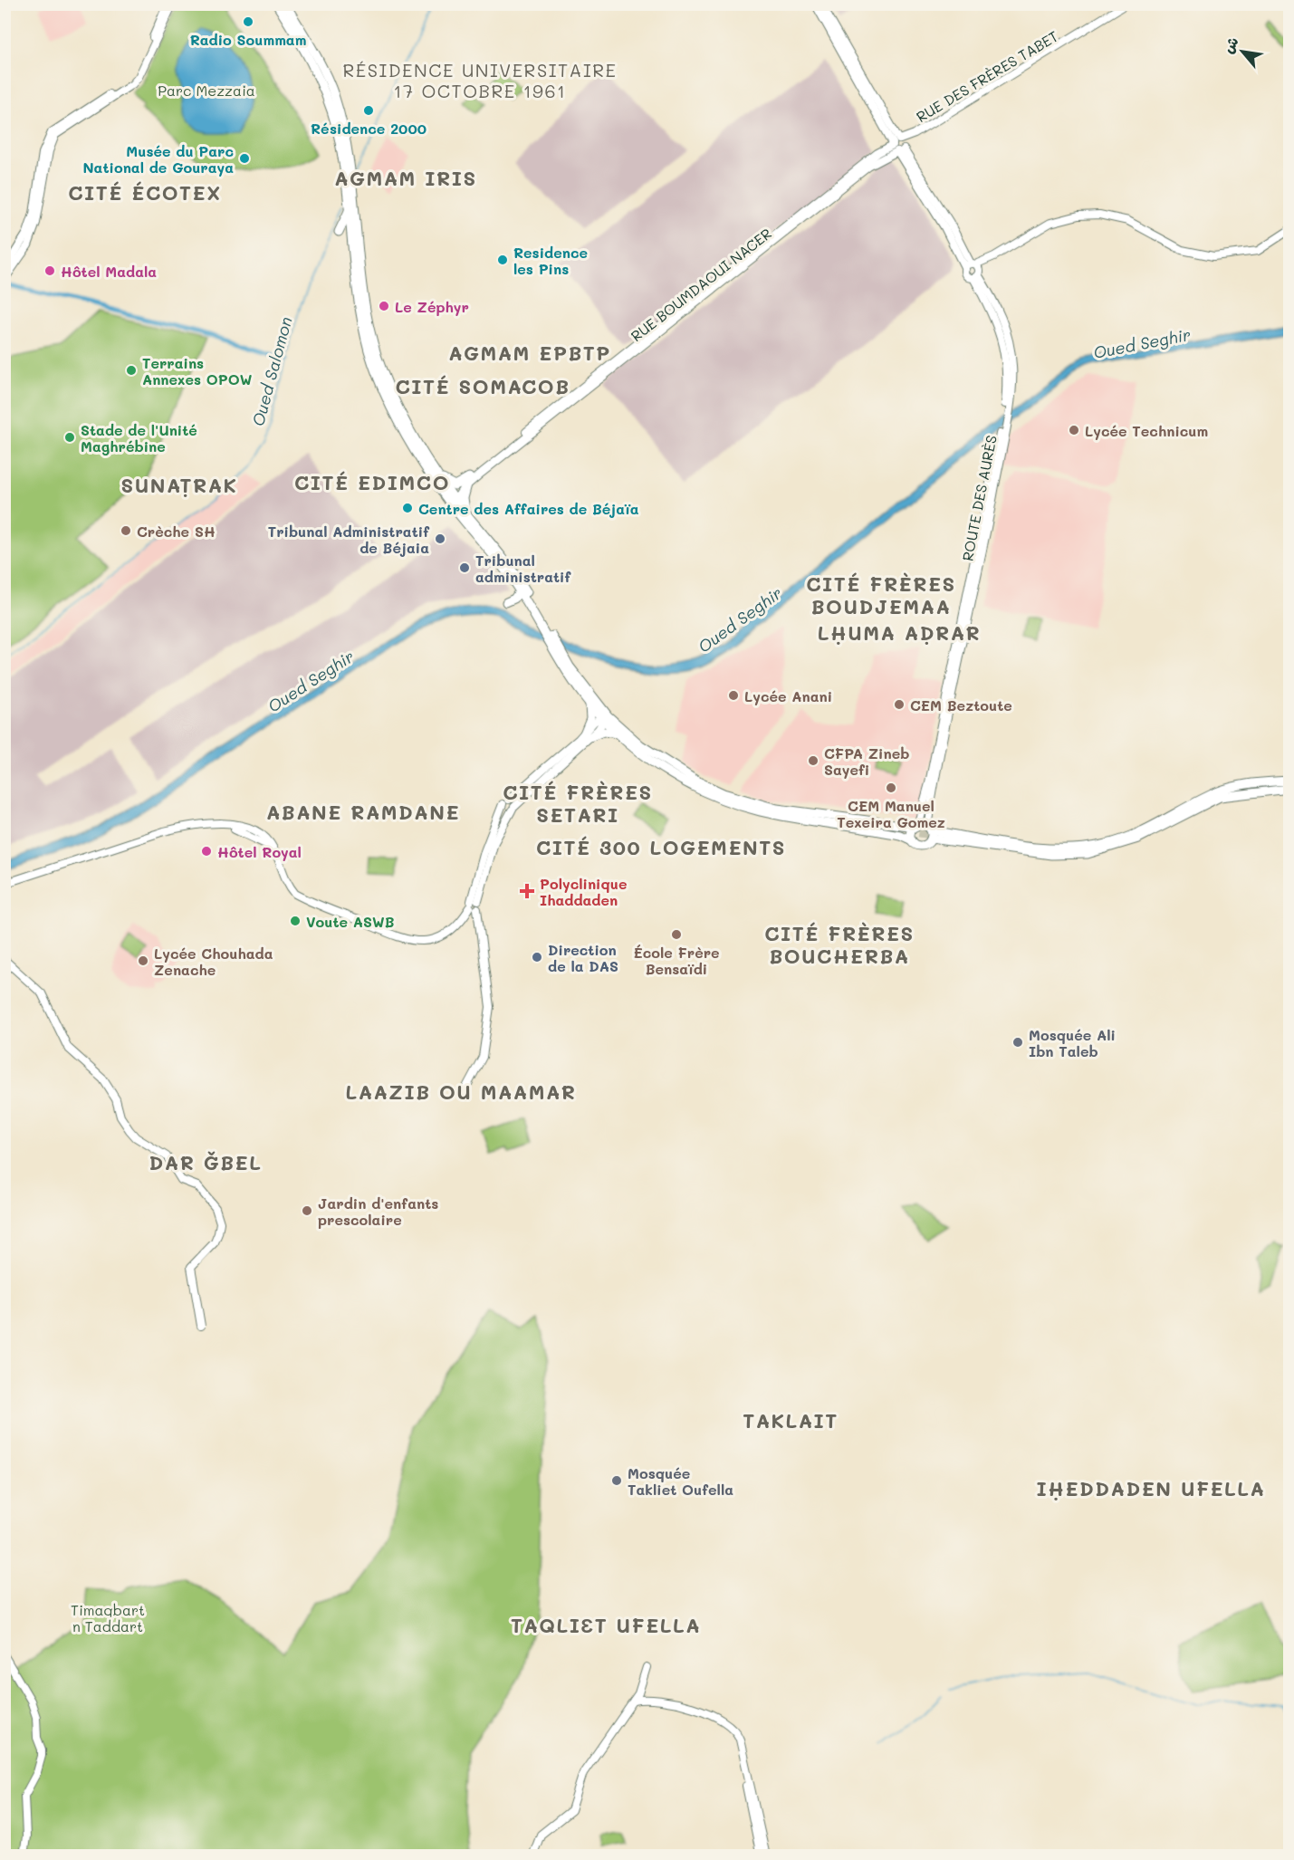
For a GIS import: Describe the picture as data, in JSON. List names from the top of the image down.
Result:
{
  "streets": {
    "street": ["RUE DES FRÈRES TABET", "RUE BOUMDAOUI NACER", "ROUTE DES AURÈS"]
  },
  "crossings": [
    ["RUE DES FRÈRES TABET", "RUE BOUMDAOUI NACER"]
  ],
  "districts": [
    "RÉSIDENCE UNIVERSITAIRE 17 OCTOBRE 1961",
    "AGMAM IRIS",
    "CITÉ ÉCOTEX",
    "AGMAM EPBTP",
    "CITÉ SOMACOB",
    "CITÉ EDIMCO",
    "SUNAṬRAK",
    "CITÉ FRÈRES BOUDJEMAA",
    "LḤUMA AḌRAR",
    "CITÉ FRÈRES SETARI",
    "ABANE RAMDANE",
    "CITÉ 300 LOGEMENTS",
    "CITÉ FRÈRES BOUCHERBA",
    "LAAZIB OU MAAMAR",
    "DAR ǦBEL",
    "TAKLAIT",
    "IḤEDDADEN UFELLA",
    "TAQLIƐT UFELLA"
  ],
  "water": ["Oued Seghir", "Oued Salomon"],
  "parks": ["Parc Mezzaia", "Timaqbart n Taddart"],
  "places": {
    "other": [
      "Radio Soummam",
      "Résidence 2000",
      "Musée du Parc National de Gouraya",
      "Residence les Pins",
      "Hôtel Madala",
      "Le Zéphyr",
      "Terrains Annexes OPOW",
      "Lycée Technicum",
      "Stade de l'Unité Maghrébine",
      "Centre des Affaires de Béjaïa",
      "Crèche SH",
      "Tribunal Administratif de Béjaia",
      "Tribunal administratif",
      "Lycée Anani",
      "CEM Beztoute",
      "CFPA Zineb Sayefi",
      "CEM Manuel Texeira Gomez",
      "Hôtel Royal",
      "Voute ASWB",
      "École Frère Bensaïdi",
      "Direction de la DAS",
      "Lycée Chouhada Zenache",
      "Mosquée Ali Ibn Taleb",
      "Jardin d'enfants prescolaire",
      "Mosquée Takliet Oufella"
    ],
    "health": ["Polyclinique Ihaddaden"]
  },
  "north": "top left"
}
